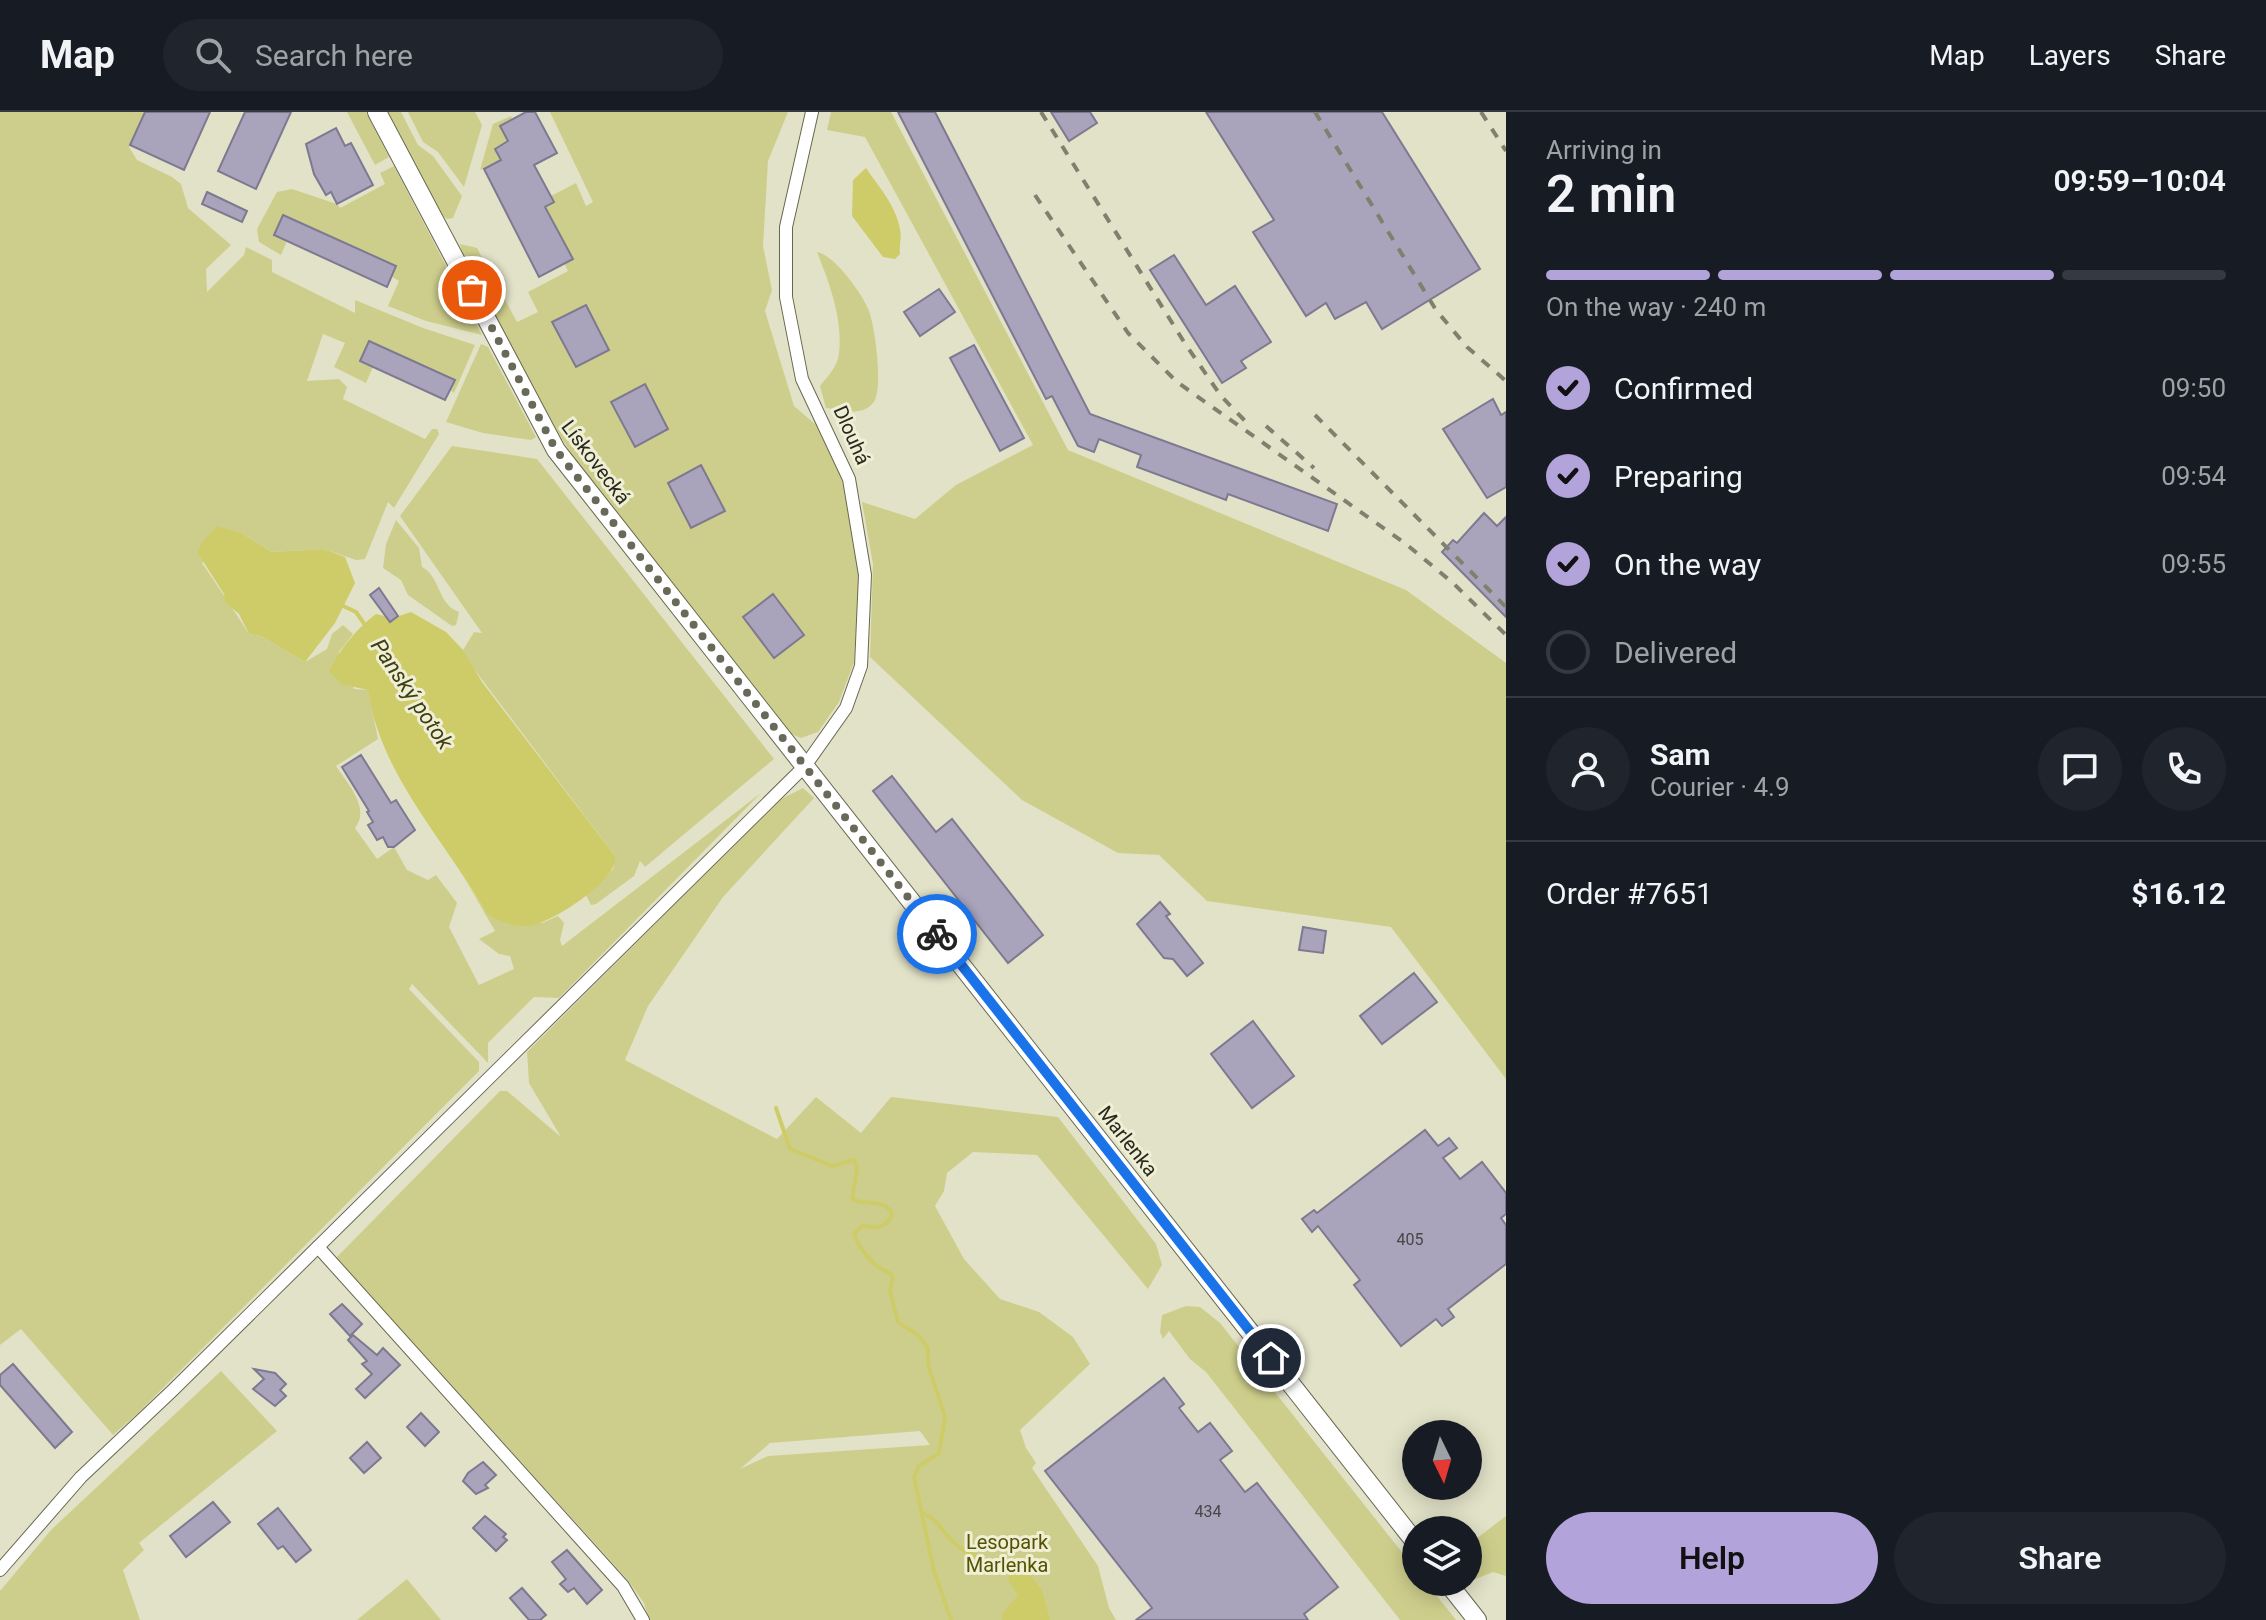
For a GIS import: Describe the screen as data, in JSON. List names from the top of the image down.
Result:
{
  "streets": {
    "main road": ["Lískovecká", "Marlenka"],
    "street": ["Dlouhá"]
  },
  "crossings": [
    ["Dlouhá", "Lískovecká"],
    ["Dlouhá", "Marlenka"],
    ["Lískovecká", "Marlenka"]
  ],
  "water": ["Panský potok"],
  "parks": ["Lesopark Marlenka"],
  "house_numbers": ["405", "434"],
  "north": "bottom",
  "page": {
    "header": "Map",
    "search": "Search here",
    "nav": ["Map", "Layers", "Share"],
    "heading": ["2 min", "Arriving in", "09:59–10:04"],
    "panel": [
      "Sam",
      "Courier · 4.9",
      "Order #7651",
      "$16.12"
    ],
    "bar": "On the way · 240 m",
    "list": [
      ["Confirmed", "09:50"],
      ["Preparing", "09:54"],
      ["On the way", "09:55"],
      "Delivered"
    ],
    "buttons": ["Help", "Share"]
  }
}
